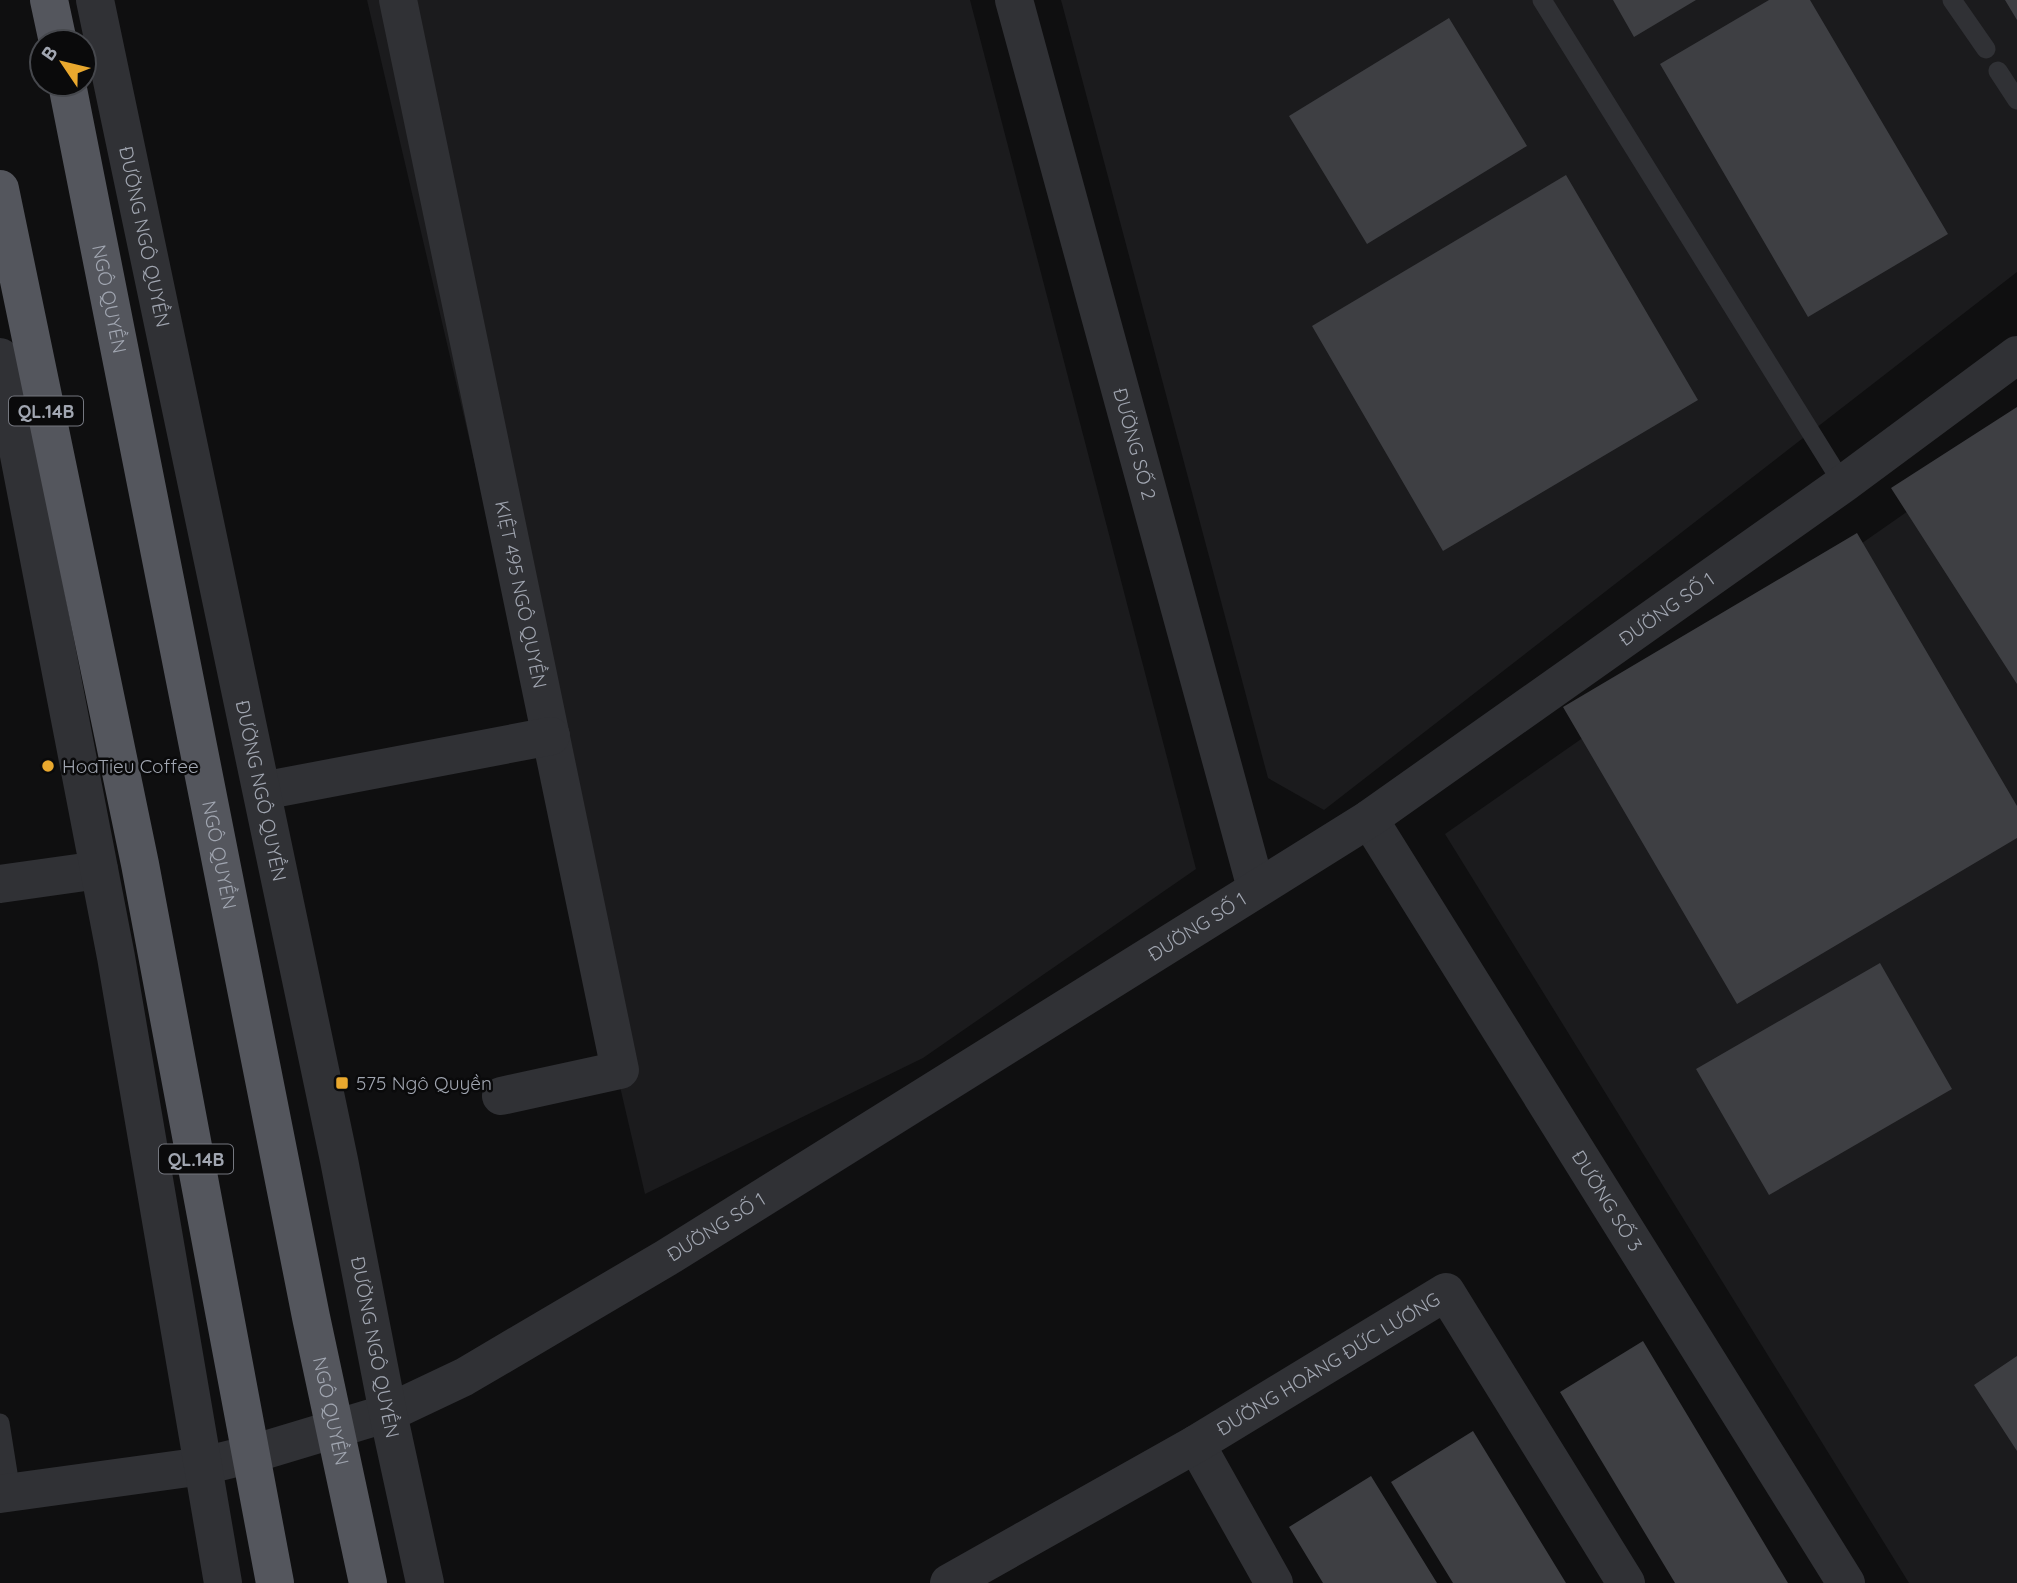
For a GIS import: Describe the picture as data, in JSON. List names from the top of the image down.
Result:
{
  "streets": {
    "highway": ["NGÔ QUYỀN", "QL.14B"],
    "street": [
      "ĐƯỜNG NGÔ QUYỀN",
      "ĐƯỜNG SỐ 2",
      "KIỆT 495 NGÔ QUYỀN",
      "ĐƯỜNG SỐ 1",
      "ĐƯỜNG SỐ 3",
      "ĐƯỜNG HOÀNG ĐỨC LƯƠNG"
    ]
  },
  "crossings": [
    ["ĐƯỜNG NGÔ QUYỀN", "ĐƯỜNG SỐ 1"],
    ["NGÔ QUYỀN", "ĐƯỜNG SỐ 1"],
    ["QL.14B", "ĐƯỜNG SỐ 1"],
    ["ĐƯỜNG SỐ 2", "ĐƯỜNG SỐ 1"],
    ["ĐƯỜNG SỐ 1", "ĐƯỜNG SỐ 3"]
  ],
  "places": {
    "other": ["HoaTieu Coffee"],
    "transit": ["575 Ngô Quyền"]
  },
  "north": "top left"
}
